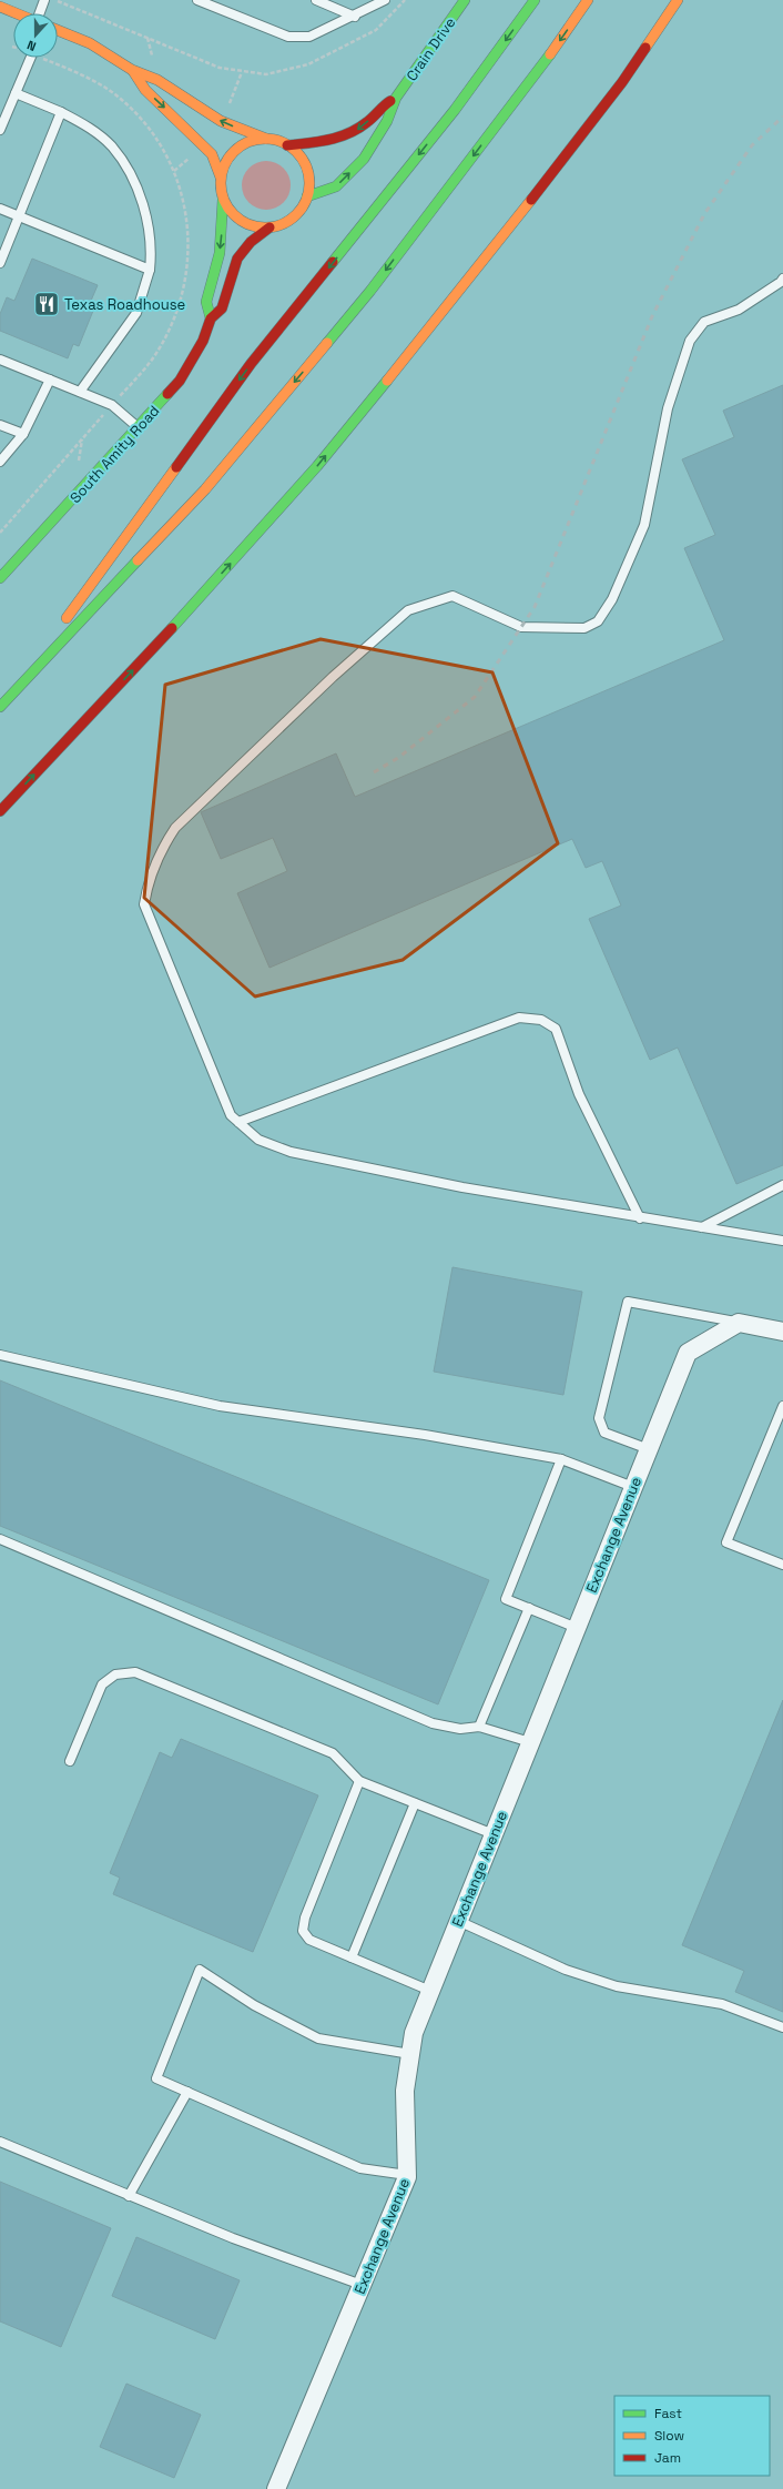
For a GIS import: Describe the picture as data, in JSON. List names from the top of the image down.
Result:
{
  "streets": {
    "main road": ["Crain Drive", "South Amity Road"],
    "street": ["Exchange Avenue"]
  },
  "crossings": [
    ["Crain Drive", "South Amity Road"]
  ],
  "places": {
    "restaurant": ["Texas Roadhouse"]
  },
  "legend": ["Fast", "Slow", "Jam"],
  "north": "bottom"
}
